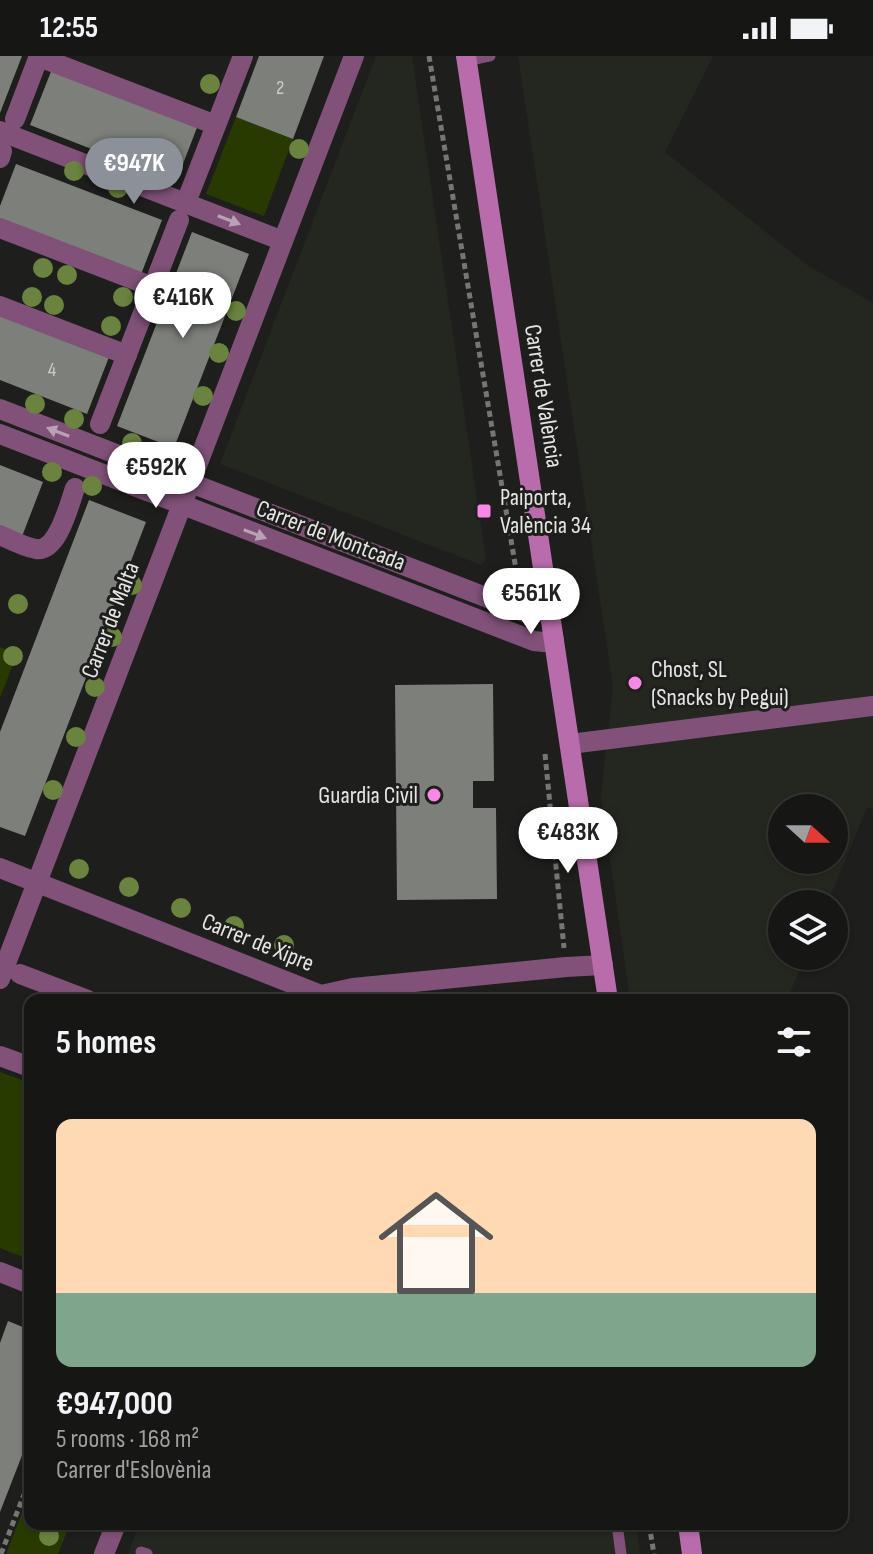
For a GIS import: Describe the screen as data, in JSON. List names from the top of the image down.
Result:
{
  "streets": {
    "street": [
      "Carrer de València",
      "Carrer de Montcada",
      "Carrer de Malta",
      "Carrer de Xipre"
    ]
  },
  "crossings": [
    ["Carrer de València", "Carrer de Montcada"],
    ["Carrer de València", "Carrer de Xipre"],
    ["Carrer de Montcada", "Carrer de Malta"],
    ["Carrer de Malta", "Carrer de Xipre"]
  ],
  "places": {
    "transit": ["Paiporta, València 34"],
    "other": ["Chost, SL (Snacks by Pegui)", "Guardia Civil"]
  },
  "house_numbers": ["2", "4"],
  "north": "right",
  "page": {
    "status": "12:55",
    "price": [
      "€947K",
      "€416K",
      "€592K",
      "€561K",
      "€483K"
    ],
    "heading": "5 homes",
    "list": [
      {
        "name": "€947,000",
        "note": "5 rooms · 168 m² · Carrer d'Eslovènia"
      }
    ]
  }
}
